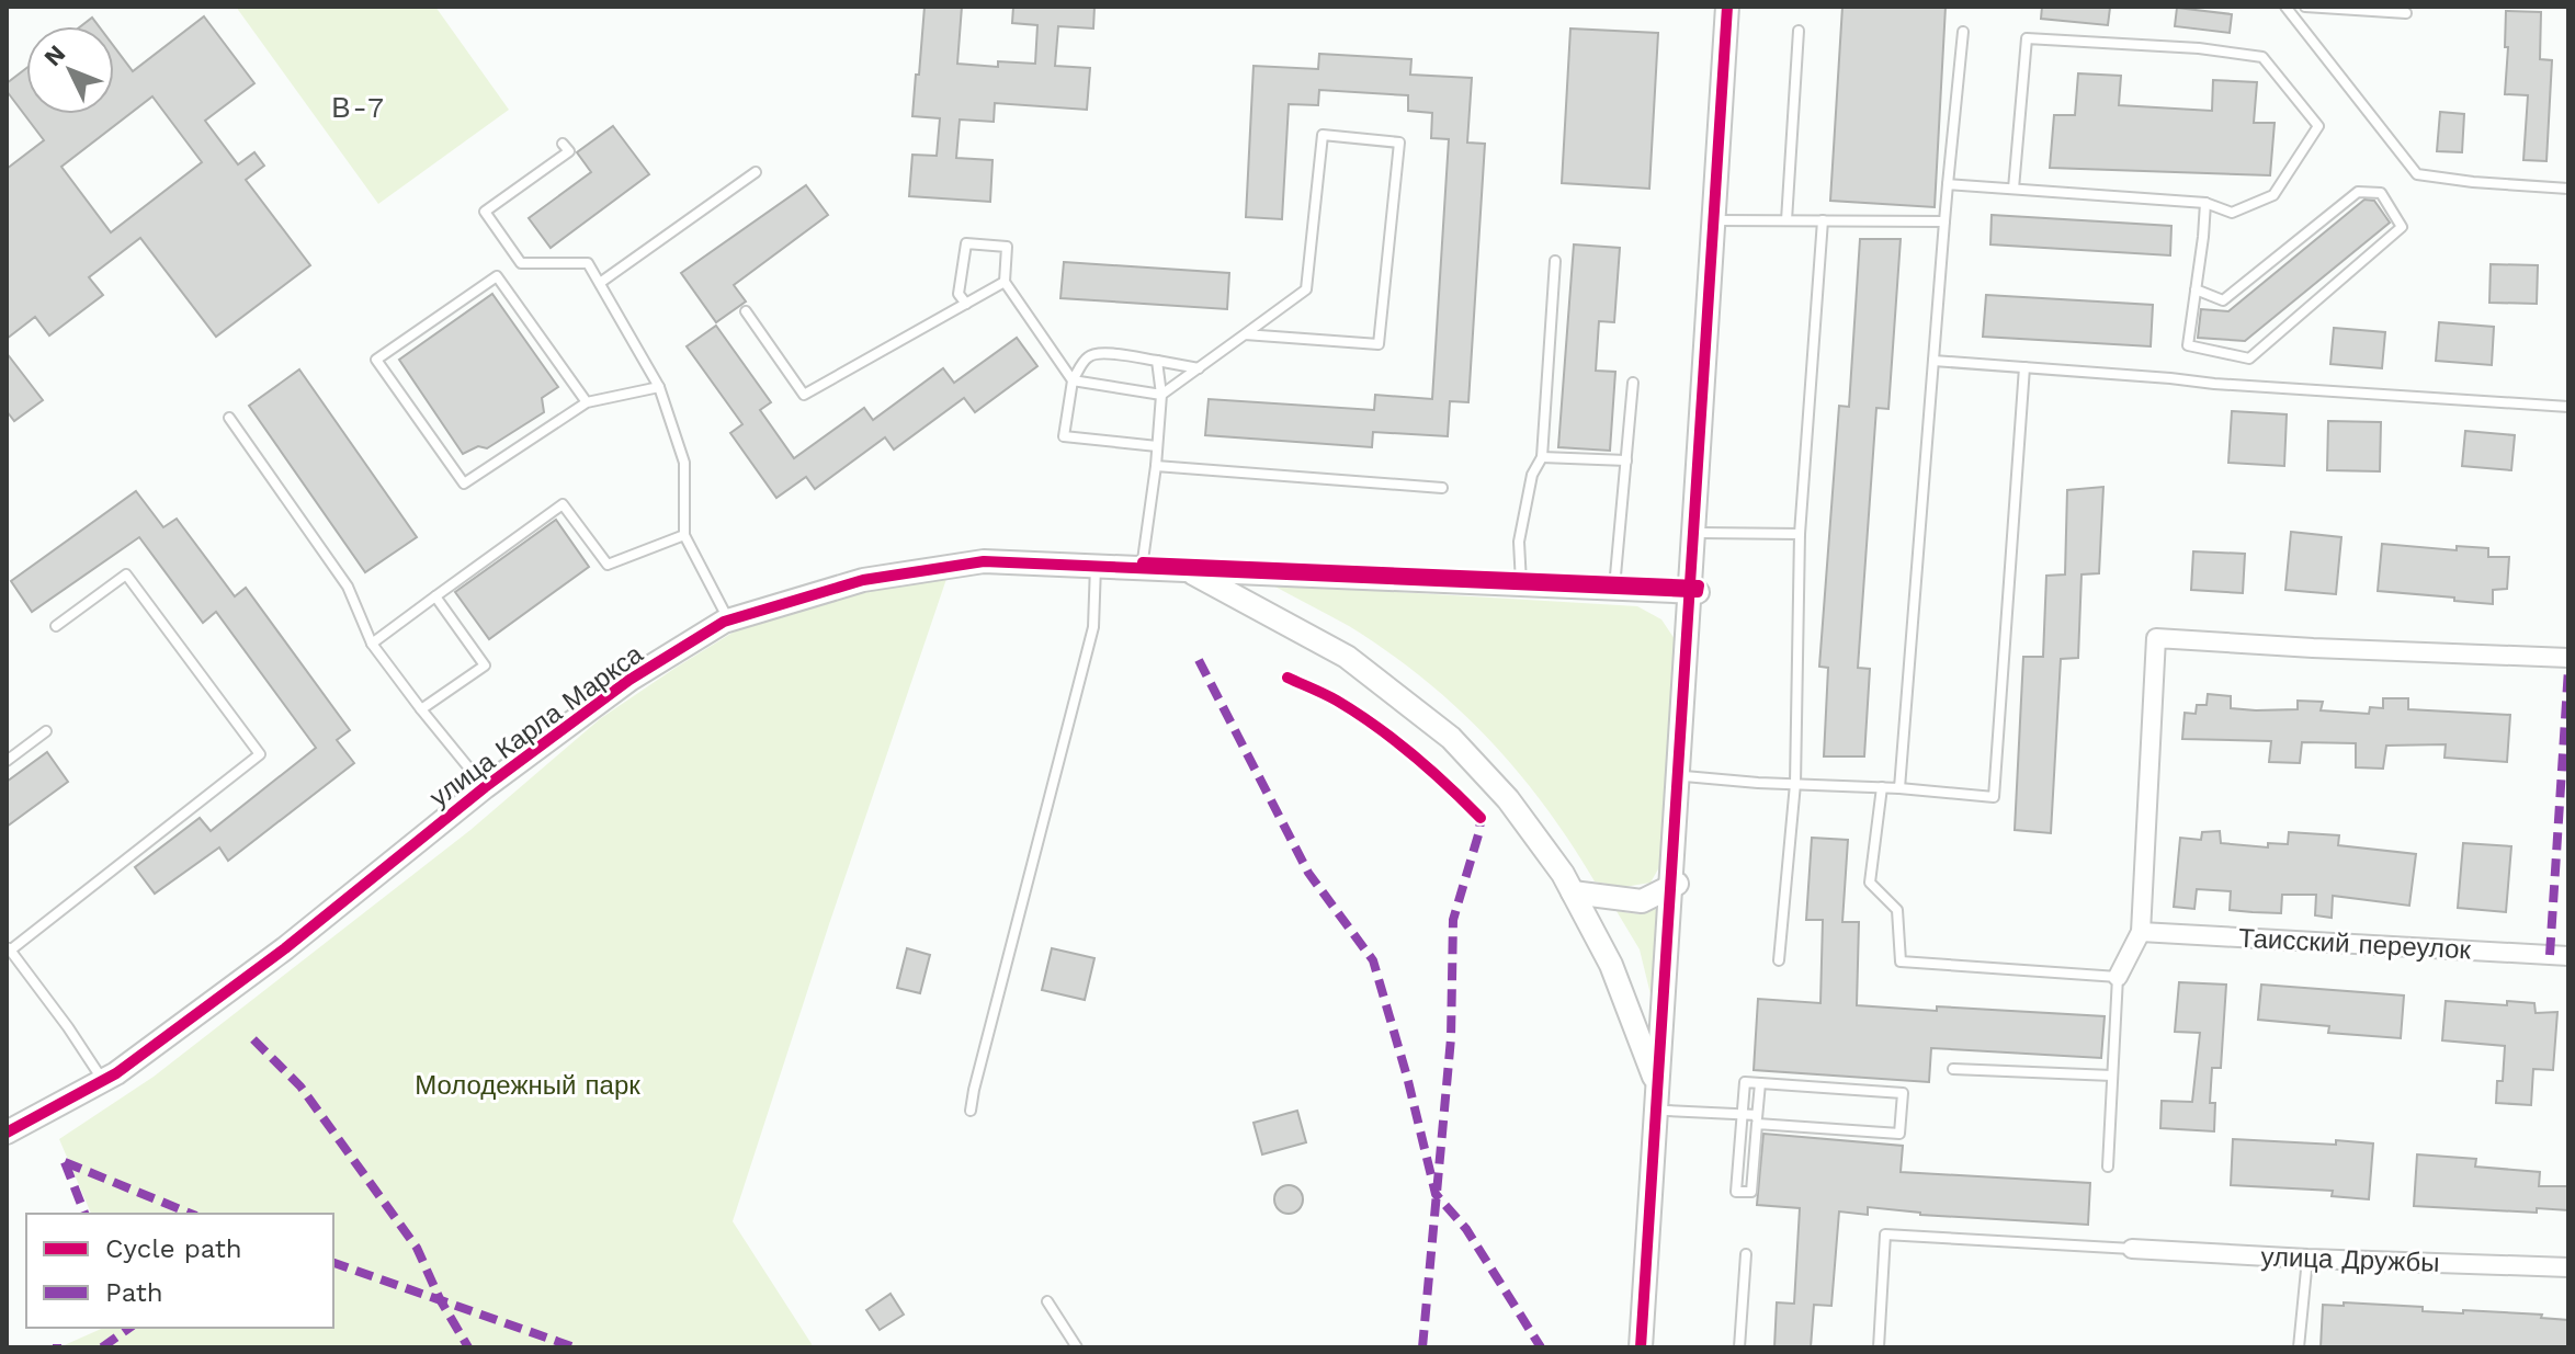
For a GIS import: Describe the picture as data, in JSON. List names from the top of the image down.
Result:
{
  "streets": {
    "street": ["улица Карла Маркса", "Таисский переулок", "улица Дружбы"]
  },
  "districts": ["В-7"],
  "parks": ["Молодежный парк"],
  "legend": ["Cycle path", "Path"],
  "north": "top left"
}
